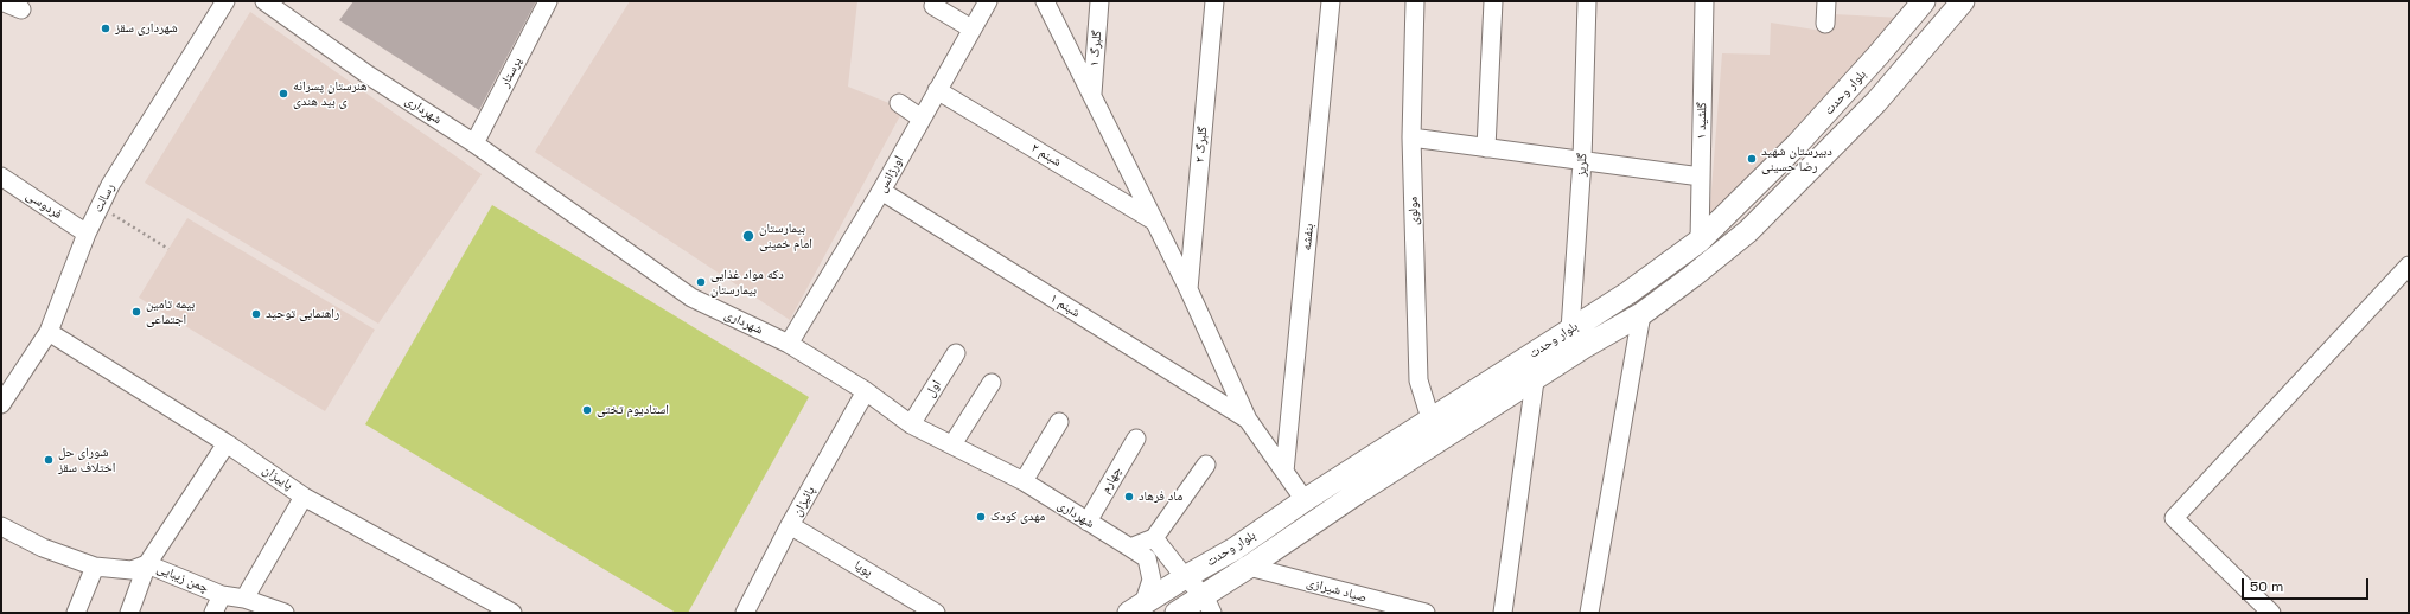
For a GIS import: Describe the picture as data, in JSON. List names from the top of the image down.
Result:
{
  "streets": {
    "main road": ["بلوار وحدت"],
    "street": [
      "گلبرگ ۱",
      "پرستار",
      "شهرداری",
      "گلشید ۱",
      "گلبرگ ۲",
      "شبنم ۲",
      "گلریز",
      "اورژانس",
      "رسالت",
      "فردوسی",
      "مولوی",
      "بنفشه",
      "شبنم ۱",
      "اول",
      "پاییزان",
      "چهارم",
      "پائیزان",
      "پویا",
      "چمن زیبایی",
      "صیاد شیرازی"
    ]
  },
  "crossings": [
    ["پرستار", "شهرداری"],
    ["بلوار وحدت", "شهرداری"],
    ["بلوار وحدت", "گلشید ۱"],
    ["بلوار وحدت", "گلریز"],
    ["بلوار وحدت", "مولوی"],
    ["بلوار وحدت", "صیاد شیرازی"],
    ["شهرداری", "اورژانس"],
    ["شهرداری", "اول"],
    ["شهرداری", "چهارم"],
    ["شهرداری", "پائیزان"],
    ["شبنم ۲", "اورژانس"],
    ["اورژانس", "شبنم ۱"],
    ["رسالت", "فردوسی"],
    ["رسالت", "پاییزان"],
    ["پائیزان", "پویا"]
  ],
  "places": [
    "شهرداری سقز",
    "هنرستان پسرانه ی بید هندی",
    "دبیرستان شهید رضا حسینی",
    "بیمارستان امام خمینی",
    "دکه مواد غذایی بیمارستان",
    "بیمه تامین اجتماعی",
    "راهنمایی توحید",
    "استادیوم تختی",
    "شورای حل اختلاف سقز",
    "ماد فرهاد",
    "مهدی کودک"
  ],
  "scale_bar": "50 m"
}
